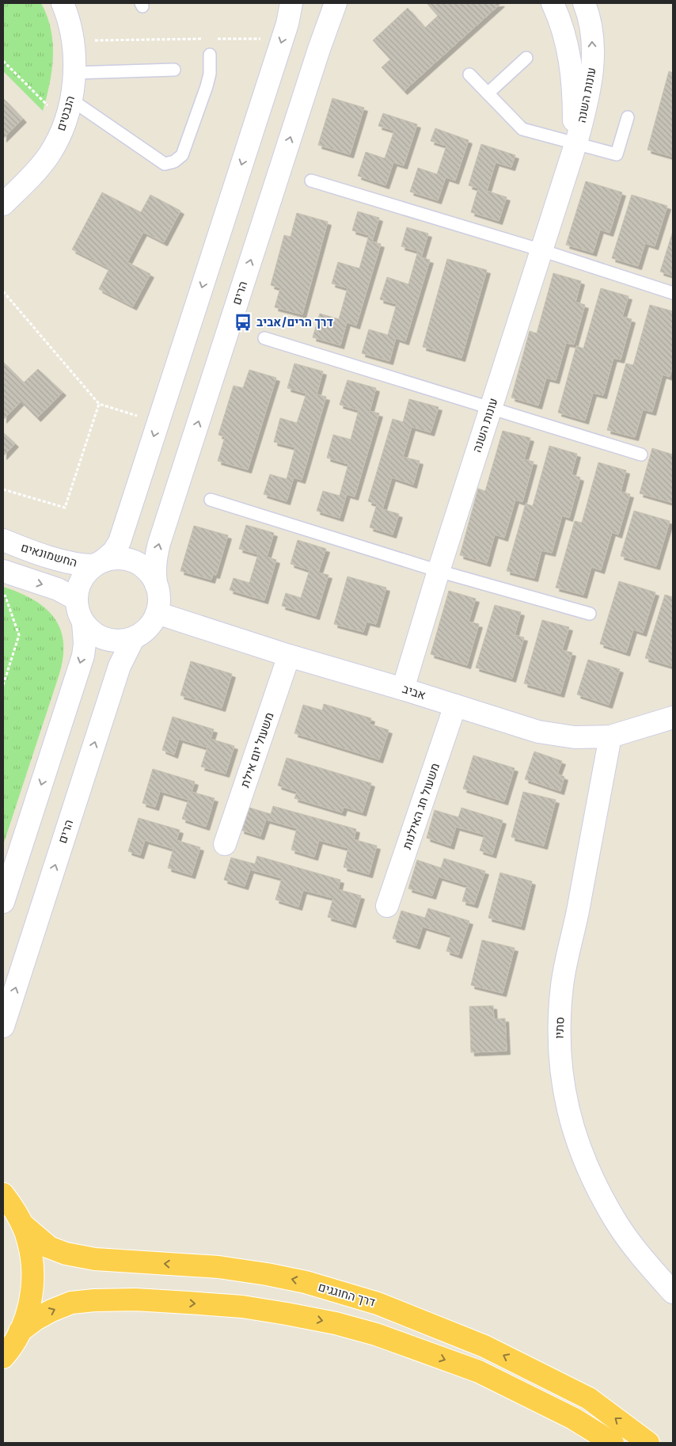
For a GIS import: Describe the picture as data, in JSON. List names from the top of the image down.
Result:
{
  "streets": {
    "highway": ["דרך החוגגים"],
    "street": [
      "עונות השנה",
      "הנבטים",
      "הרים",
      "החשמונאים",
      "אביב",
      "משעול יום אילת",
      "משעול חג האילנות",
      "סתיו"
    ]
  },
  "crossings": [
    ["עונות השנה", "אביב"],
    ["הרים", "החשמונאים"],
    ["הרים", "אביב"],
    ["החשמונאים", "אביב"],
    ["אביב", "משעול יום אילת"],
    ["אביב", "משעול חג האילנות"],
    ["אביב", "סתיו"]
  ],
  "places": {
    "bus stop": ["דרך הרים/אביב"]
  }
}
